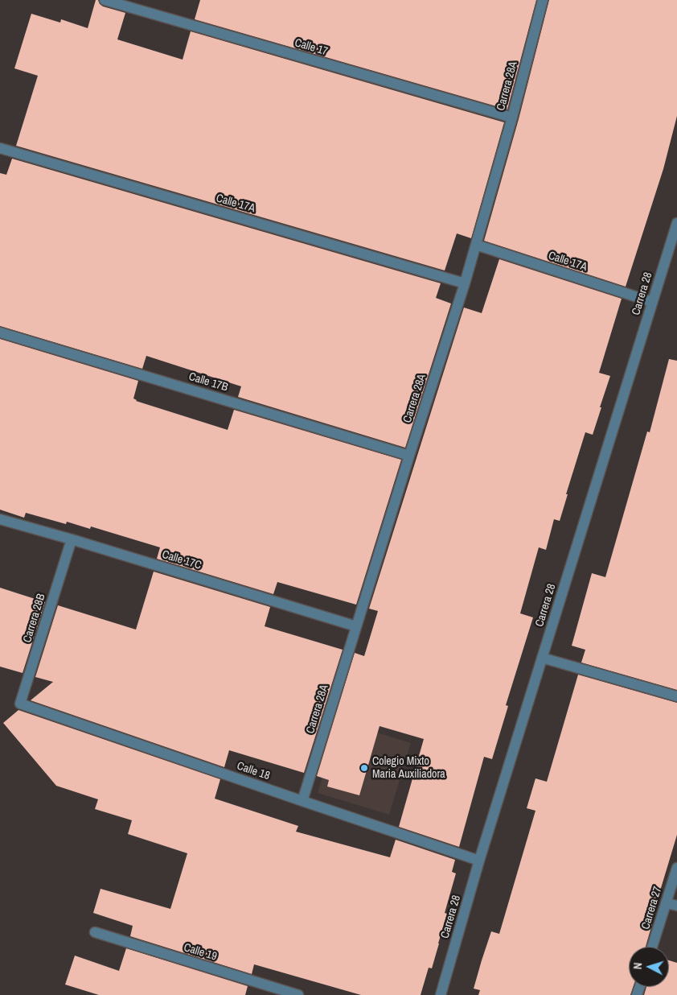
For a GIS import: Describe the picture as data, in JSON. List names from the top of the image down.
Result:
{
  "streets": {
    "street": [
      "Calle 17",
      "Carrera 28A",
      "Calle 17A",
      "Carrera 28",
      "Calle 17B",
      "Calle 17C",
      "Carrera 28B",
      "Calle 18",
      "Carrera 27",
      "Calle 19"
    ]
  },
  "crossings": [
    ["Calle 17", "Carrera 28A"],
    ["Carrera 28A", "Calle 17A"],
    ["Carrera 28A", "Calle 17B"],
    ["Carrera 28A", "Calle 17C"],
    ["Carrera 28A", "Calle 18"],
    ["Calle 17A", "Carrera 28"],
    ["Carrera 28", "Calle 18"],
    ["Calle 17C", "Carrera 28B"],
    ["Carrera 28B", "Calle 18"]
  ],
  "places": ["Colegio Mixto Maria Auxiliadora"],
  "north": "left"
}
